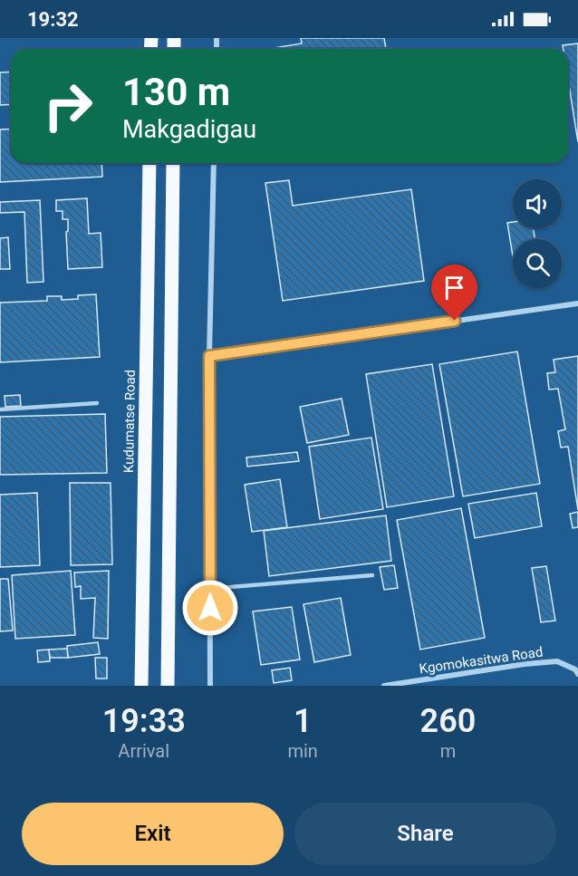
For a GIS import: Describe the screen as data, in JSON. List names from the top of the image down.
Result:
{
  "streets": {
    "main road": ["Kudumatse Road"],
    "street": ["Kgomokasitwa Road"]
  },
  "page": {
    "status": "19:32",
    "turn": ["130 m", "Makgadigau"],
    "eta": [
      "19:33",
      "Arrival",
      "1",
      "min",
      "260",
      "m"
    ],
    "buttons": ["Exit", "Share"]
  }
}
